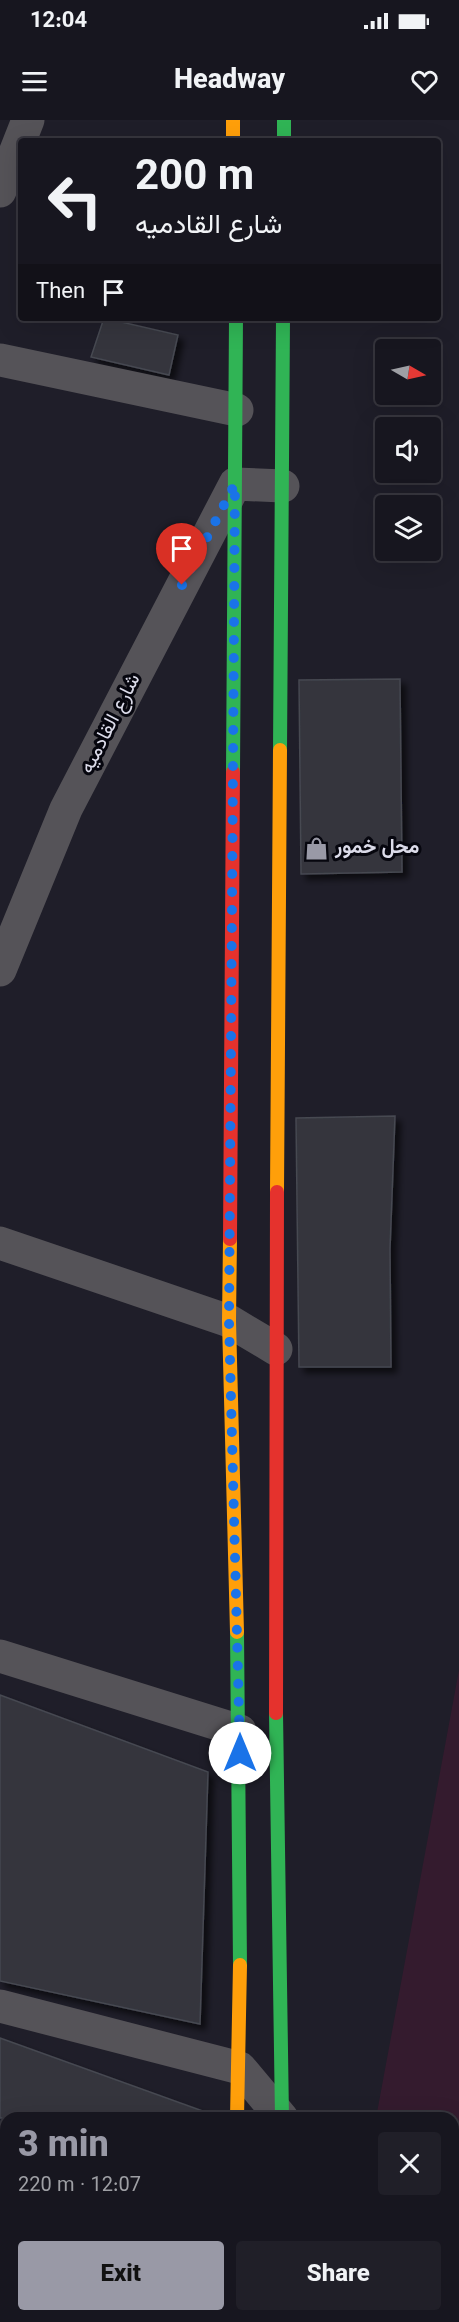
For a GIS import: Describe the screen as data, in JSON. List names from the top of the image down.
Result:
{
  "streets": {
    "street": ["شارع القادميه"]
  },
  "places": {
    "shop": ["محل خمور"]
  },
  "north": "right",
  "page": {
    "status": "12:04",
    "header": "Headway",
    "turn": ["200 m", "شارع القادميه"],
    "then": "Then",
    "heading": ["3 min", "220 m · 12:07"],
    "buttons": ["Exit", "Share"]
  }
}
